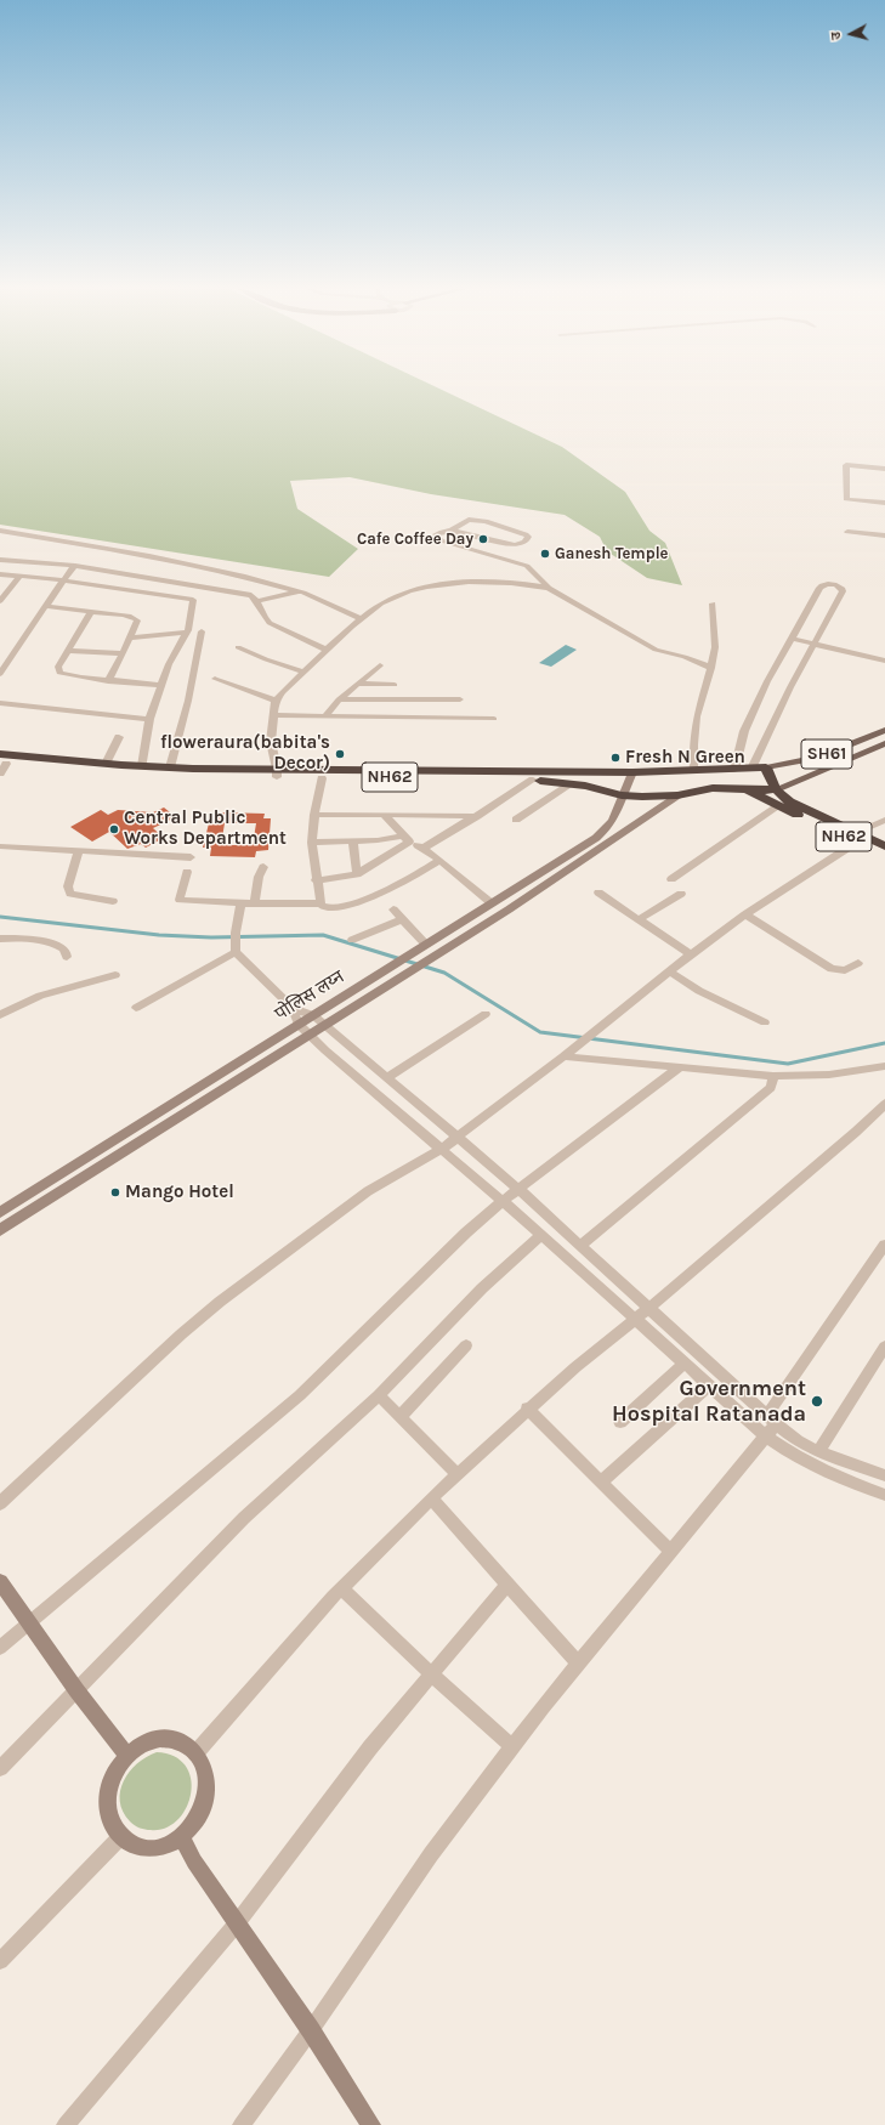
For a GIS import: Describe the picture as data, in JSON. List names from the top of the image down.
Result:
{
  "streets": {
    "highway": ["NH62"],
    "main road": ["SH61"],
    "street": ["पोलिस लय्न"]
  },
  "crossings": [
    ["SH61", "NH62"],
    ["NH62", "पोलिस लय्न"]
  ],
  "places": [
    "Cafe Coffee Day",
    "Ganesh Temple",
    "floweraura(babita's Decor)",
    "Fresh N Green",
    "Central Public Works Department",
    "Mango Hotel",
    "Government Hospital Ratanada"
  ],
  "north": "left"
}
